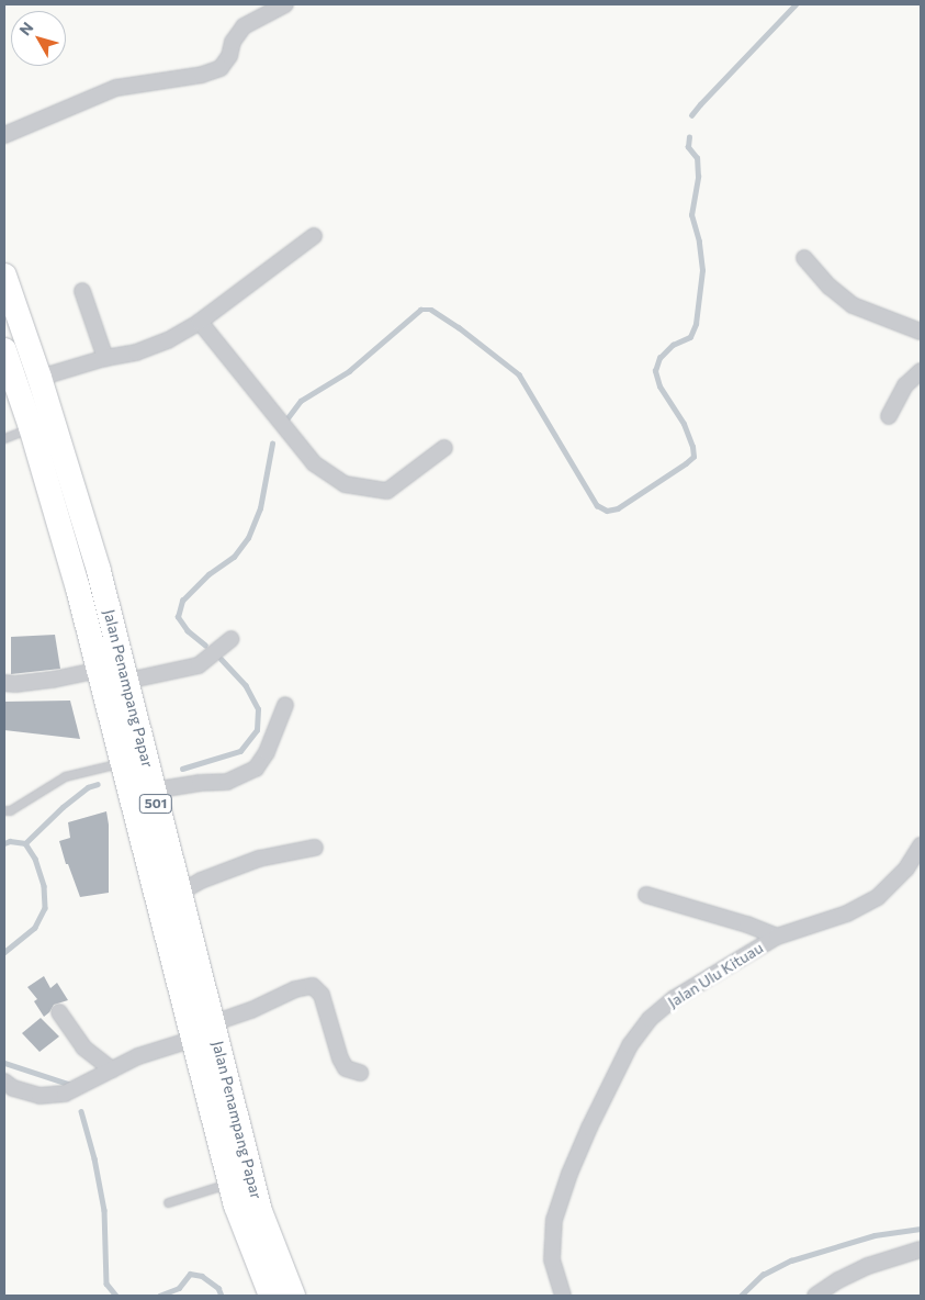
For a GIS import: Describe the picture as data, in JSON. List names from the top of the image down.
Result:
{
  "streets": {
    "main road": ["Jalan Penampang Papar", "501"],
    "street": ["Jalan Ulu Kituau"]
  },
  "north": "top left"
}
